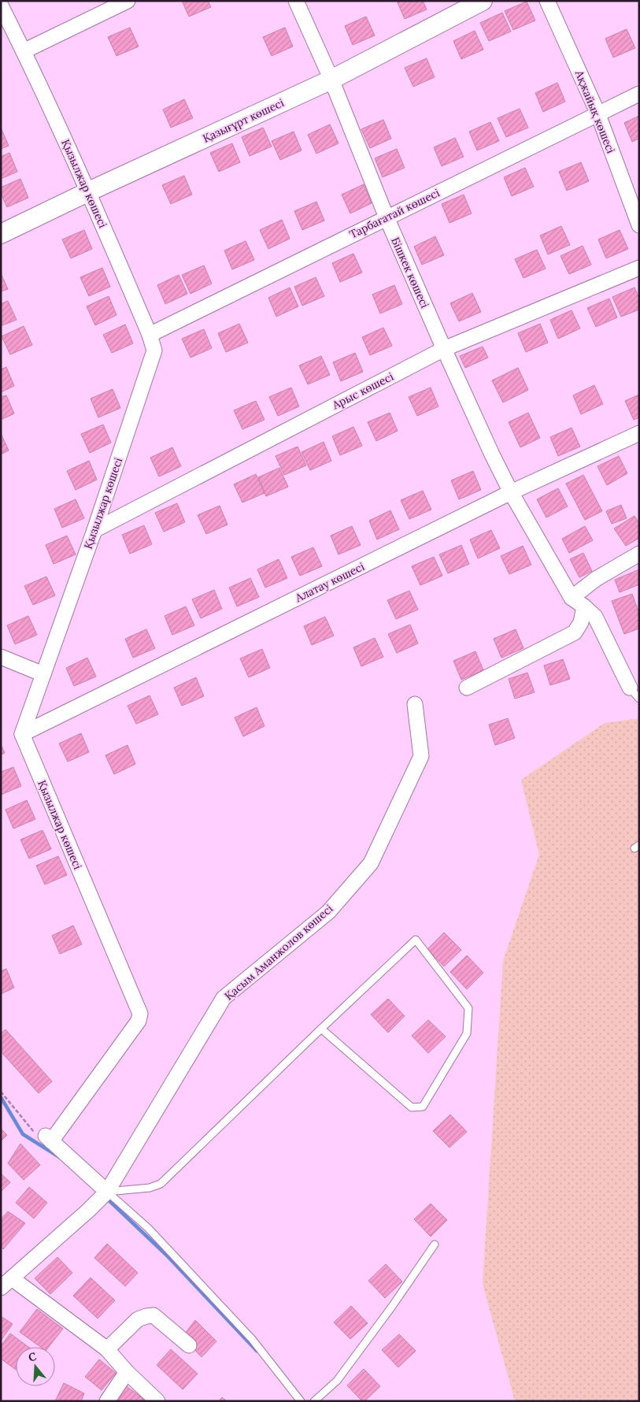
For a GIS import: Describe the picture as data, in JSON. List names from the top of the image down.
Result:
{
  "streets": {
    "street": [
      "Ақжайық көшесі",
      "Қазығұрт көшесі",
      "Қызылжар көшесі",
      "Тарбағатай көшесі",
      "Бішкек көшесі",
      "Арыс көшесі",
      "Алатау көшесі",
      "Қасым Аманжолов көшесі"
    ]
  },
  "crossings": [
    ["Ақжайық көшесі", "Тарбағатай көшесі"],
    ["Қазығұрт көшесі", "Қызылжар көшесі"],
    ["Қазығұрт көшесі", "Бішкек көшесі"],
    ["Қызылжар көшесі", "Тарбағатай көшесі"],
    ["Қызылжар көшесі", "Арыс көшесі"],
    ["Қызылжар көшесі", "Алатау көшесі"],
    ["Тарбағатай көшесі", "Бішкек көшесі"],
    ["Бішкек көшесі", "Арыс көшесі"],
    ["Бішкек көшесі", "Алатау көшесі"]
  ],
  "north": "top"
}
